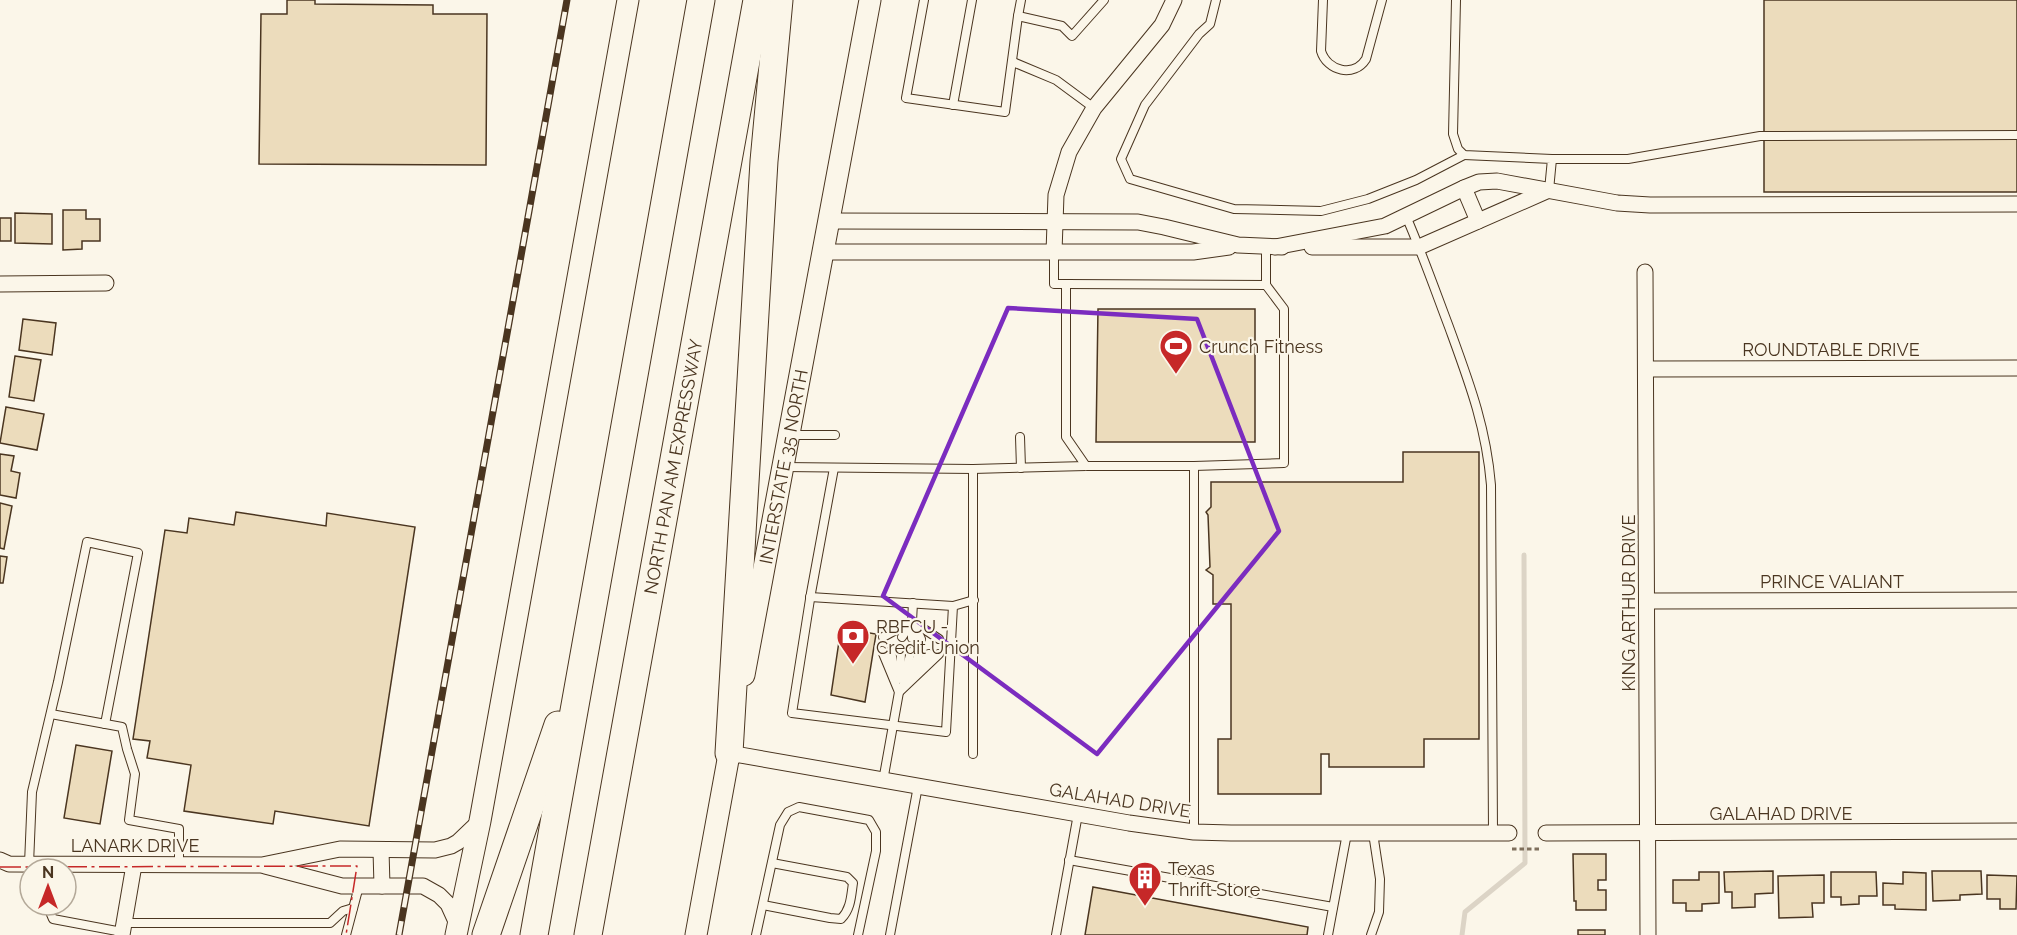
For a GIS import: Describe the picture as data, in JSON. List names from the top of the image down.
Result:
{
  "streets": {
    "highway": ["NORTH PAN AM EXPRESSWAY"],
    "main road": ["INTERSTATE 35 NORTH"],
    "street": [
      "ROUNDTABLE DRIVE",
      "PRINCE VALIANT",
      "KING ARTHUR DRIVE",
      "GALAHAD DRIVE",
      "LANARK DRIVE"
    ]
  },
  "crossings": [
    ["ROUNDTABLE DRIVE", "KING ARTHUR DRIVE"],
    ["INTERSTATE 35 NORTH", "GALAHAD DRIVE"],
    ["PRINCE VALIANT", "KING ARTHUR DRIVE"],
    ["KING ARTHUR DRIVE", "GALAHAD DRIVE"]
  ],
  "places": {
    "sports": ["Crunch Fitness"],
    "bank": ["RBFCU - Credit Union"],
    "building": ["Texas Thrift Store"]
  },
  "north": "top"
}
